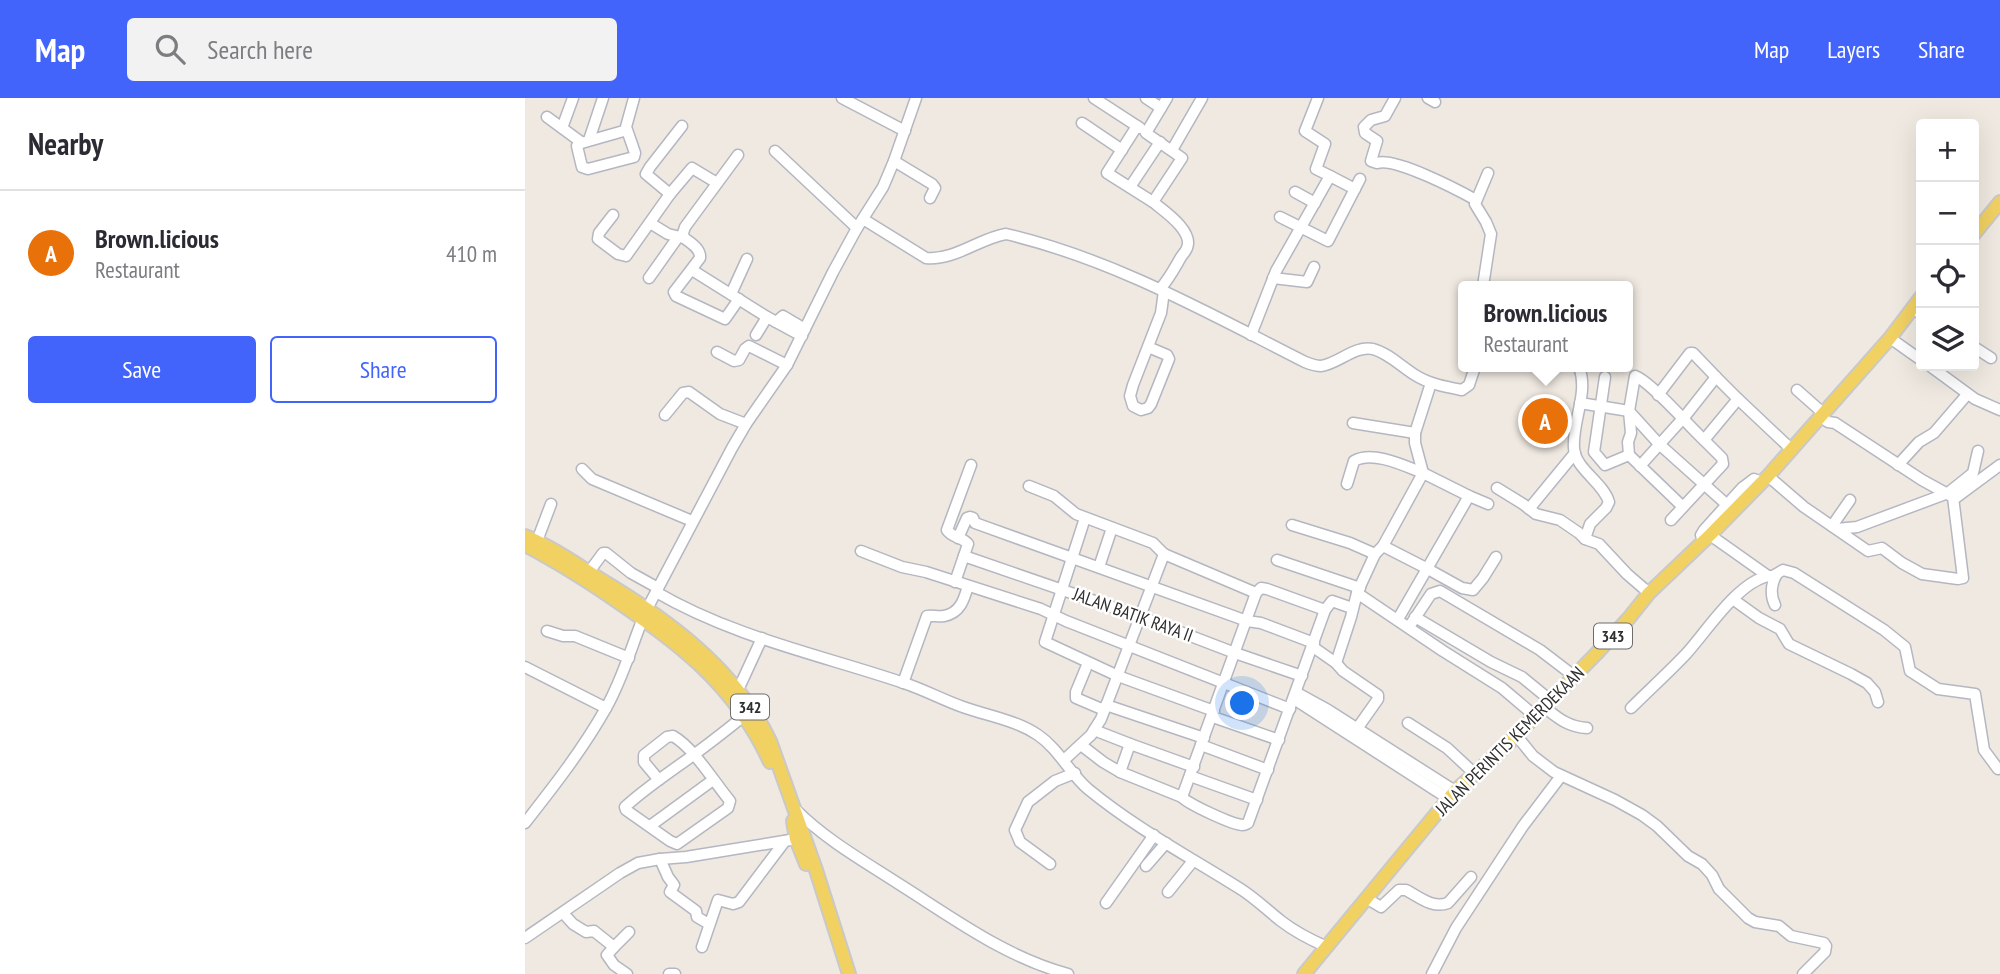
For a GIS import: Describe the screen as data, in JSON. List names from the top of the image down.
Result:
{
  "streets": {
    "main road": ["343", "342", "JALAN PERINTIS KEMERDEKAAN"],
    "street": ["JALAN BATIK RAYA II"]
  },
  "page": {
    "header": "Map",
    "search": "Search here",
    "nav": ["Map", "Layers", "Share"],
    "heading": "Nearby",
    "map_buttons": ["+", "−"],
    "list": [
      {
        "mark": "A",
        "name": "Brown.licious",
        "note": "Restaurant",
        "value": "410 m"
      }
    ],
    "popup": ["Brown.licious", "Restaurant"],
    "buttons": ["Save", "Share"],
    "pins": "A"
  }
}
